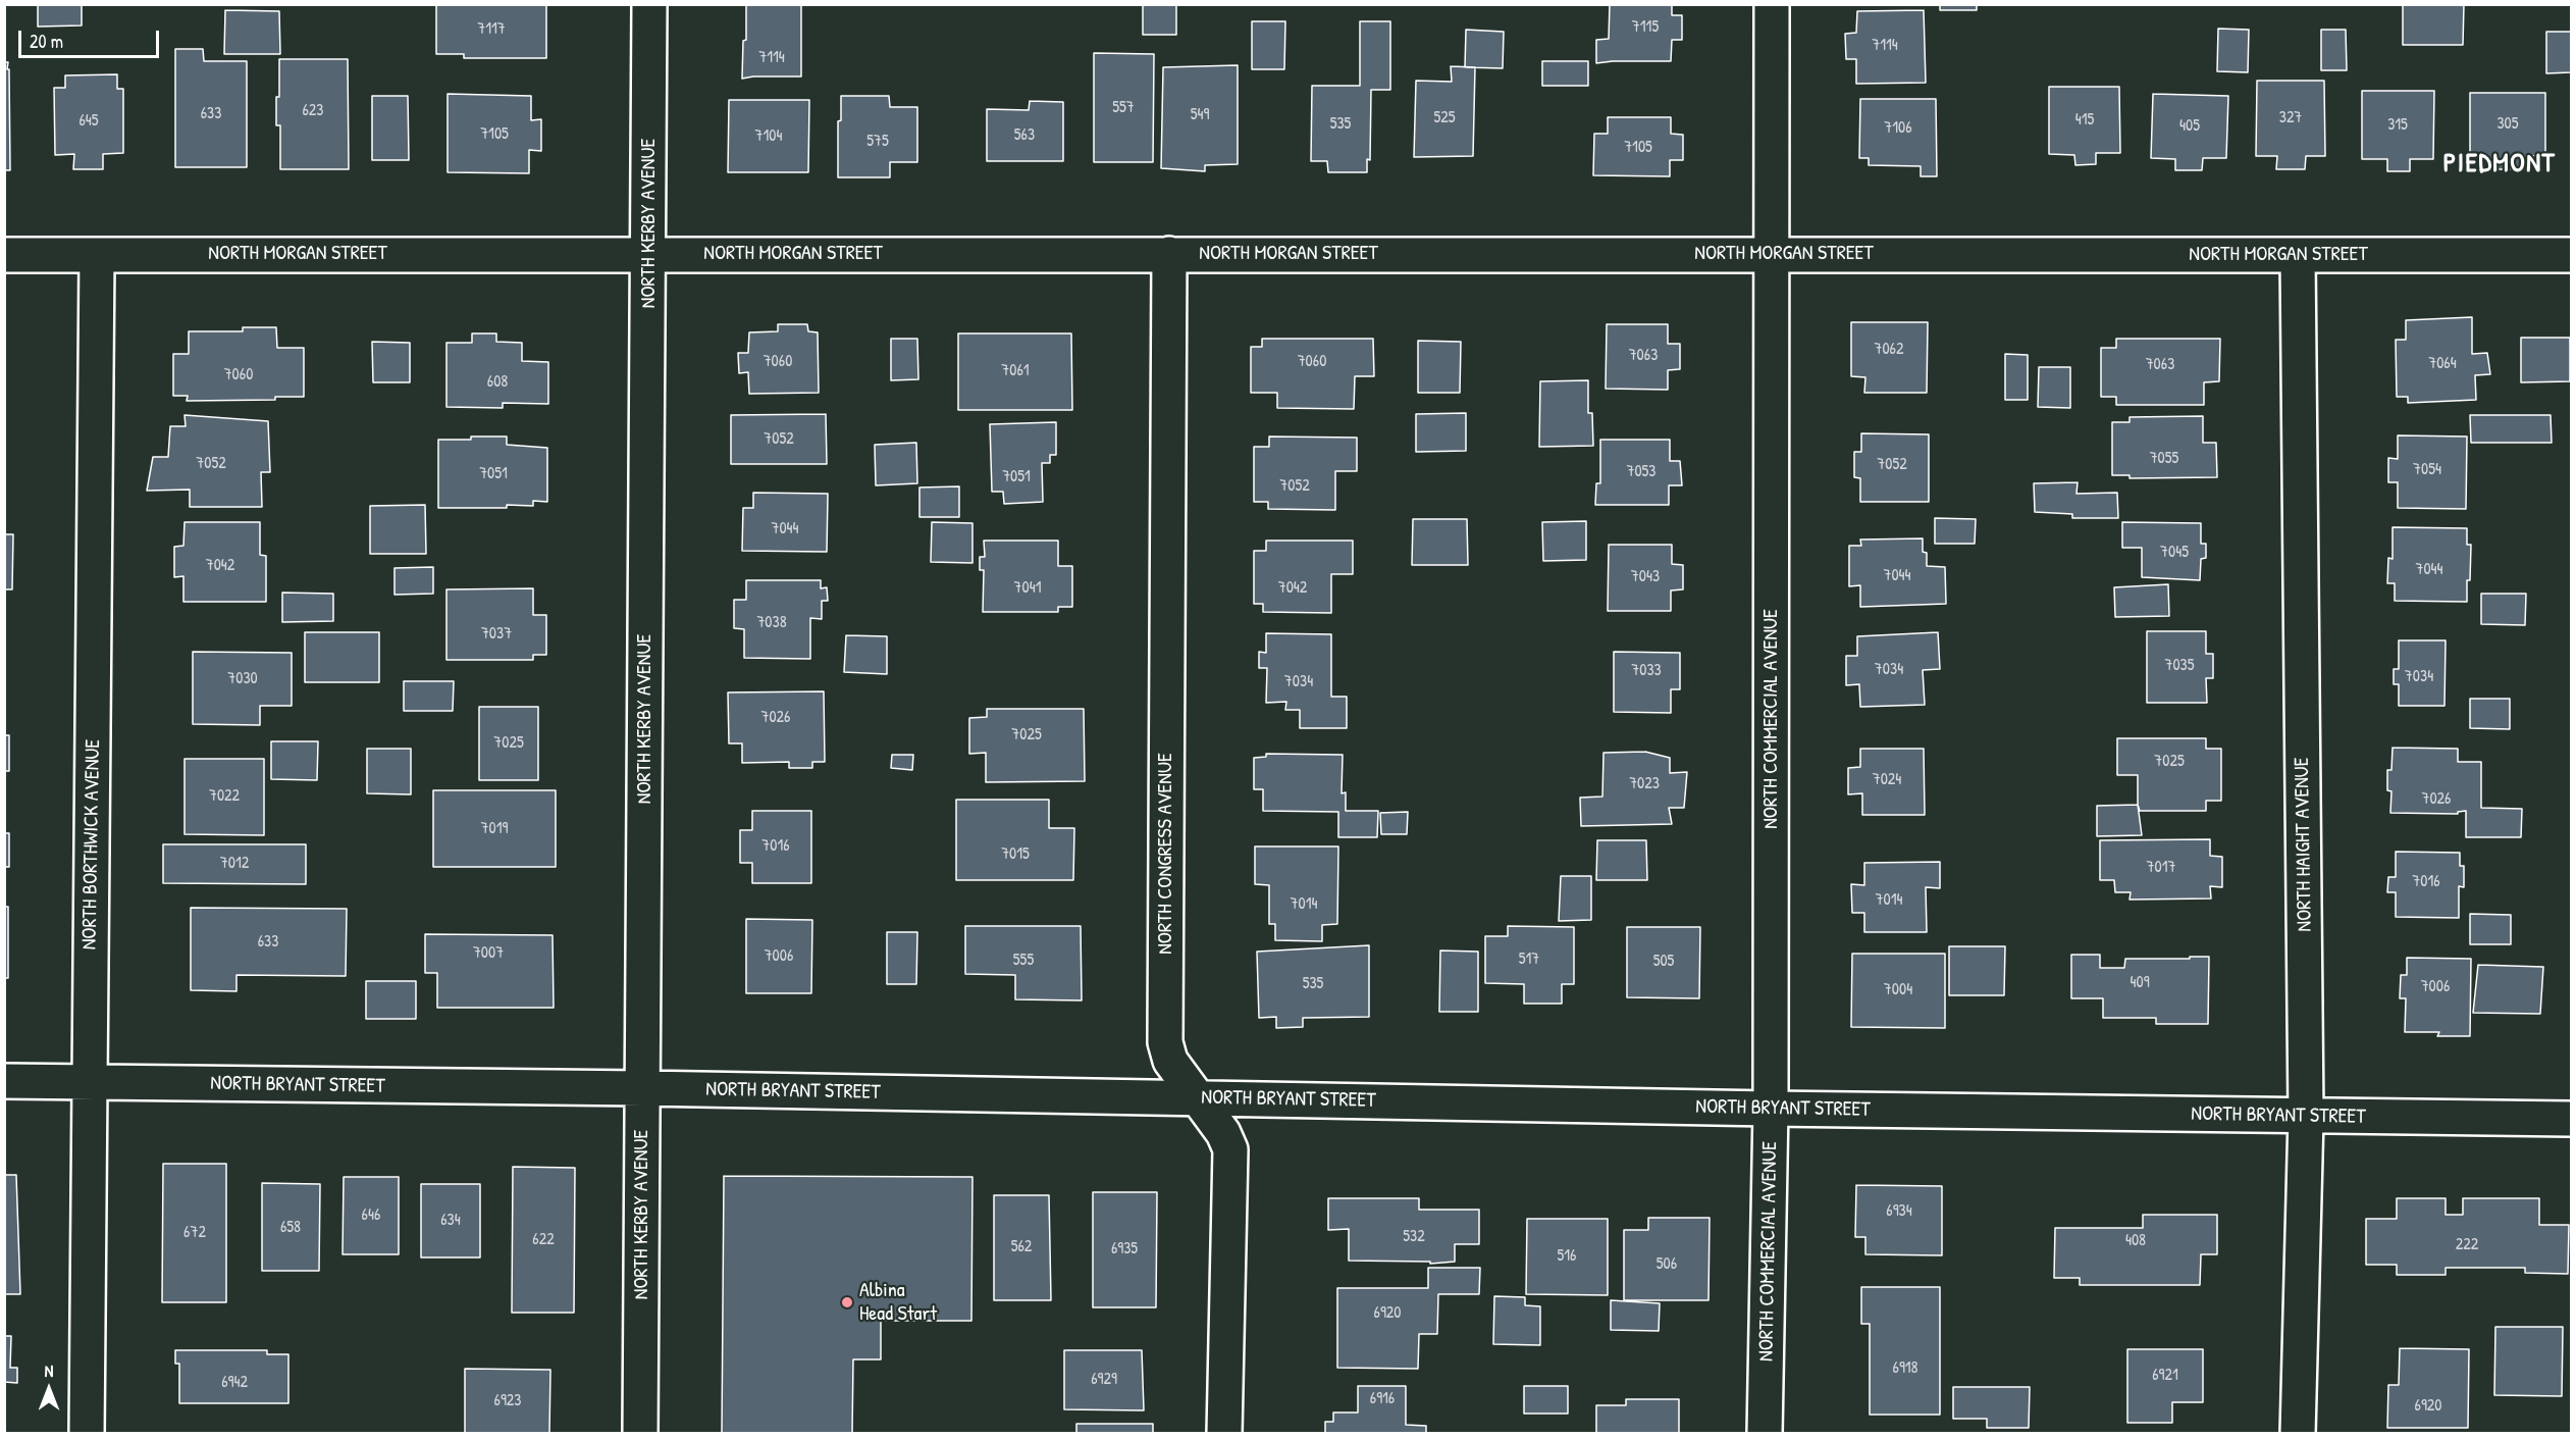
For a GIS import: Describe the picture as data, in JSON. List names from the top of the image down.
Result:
{
  "streets": {
    "street": [
      "NORTH KERBY AVENUE",
      "NORTH MORGAN STREET",
      "NORTH COMMERCIAL AVENUE",
      "NORTH BORTHWICK AVENUE",
      "NORTH HAIGHT AVENUE",
      "NORTH CONGRESS AVENUE",
      "NORTH BRYANT STREET"
    ]
  },
  "crossings": [
    ["NORTH KERBY AVENUE", "NORTH MORGAN STREET"],
    ["NORTH KERBY AVENUE", "NORTH BRYANT STREET"],
    ["NORTH MORGAN STREET", "NORTH COMMERCIAL AVENUE"],
    ["NORTH MORGAN STREET", "NORTH BORTHWICK AVENUE"],
    ["NORTH MORGAN STREET", "NORTH HAIGHT AVENUE"],
    ["NORTH MORGAN STREET", "NORTH CONGRESS AVENUE"],
    ["NORTH COMMERCIAL AVENUE", "NORTH BRYANT STREET"],
    ["NORTH BORTHWICK AVENUE", "NORTH BRYANT STREET"],
    ["NORTH HAIGHT AVENUE", "NORTH BRYANT STREET"],
    ["NORTH CONGRESS AVENUE", "NORTH BRYANT STREET"]
  ],
  "districts": ["PIEDMONT"],
  "places": ["Albina Head Start"],
  "house_numbers": [
    "7115",
    "7117",
    "7114",
    "7114",
    "557",
    "623",
    "633",
    "549",
    "525",
    "327",
    "415",
    "645",
    "535",
    "305",
    "315",
    "405",
    "7106",
    "7105",
    "563",
    "7104",
    "575",
    "7105",
    "7062",
    "7063",
    "7060",
    "7060",
    "7064",
    "7063",
    "7061",
    "7060",
    "608",
    "7052",
    "7055",
    "7052",
    "7052",
    "7054",
    "7053",
    "7051",
    "7051",
    "7052",
    "7044",
    "7045",
    "7042",
    "7044",
    "7044",
    "7043",
    "7041",
    "7042",
    "7038",
    "7037",
    "7035",
    "7034",
    "7033",
    "7034",
    "7030",
    "7034",
    "7026",
    "7025",
    "7025",
    "7025",
    "7024",
    "7023",
    "7022",
    "7026",
    "7019",
    "7016",
    "7015",
    "7012",
    "7017",
    "7016",
    "7014",
    "7014",
    "633",
    "7007",
    "7006",
    "517",
    "555",
    "505",
    "409",
    "535",
    "7006",
    "7004",
    "6934",
    "646",
    "634",
    "658",
    "672",
    "532",
    "622",
    "408",
    "222",
    "562",
    "6935",
    "516",
    "506",
    "6920",
    "6918",
    "6921",
    "6929",
    "6942",
    "6916",
    "6923",
    "6920"
  ],
  "scale_bar": "20 m",
  "north": "top"
}
